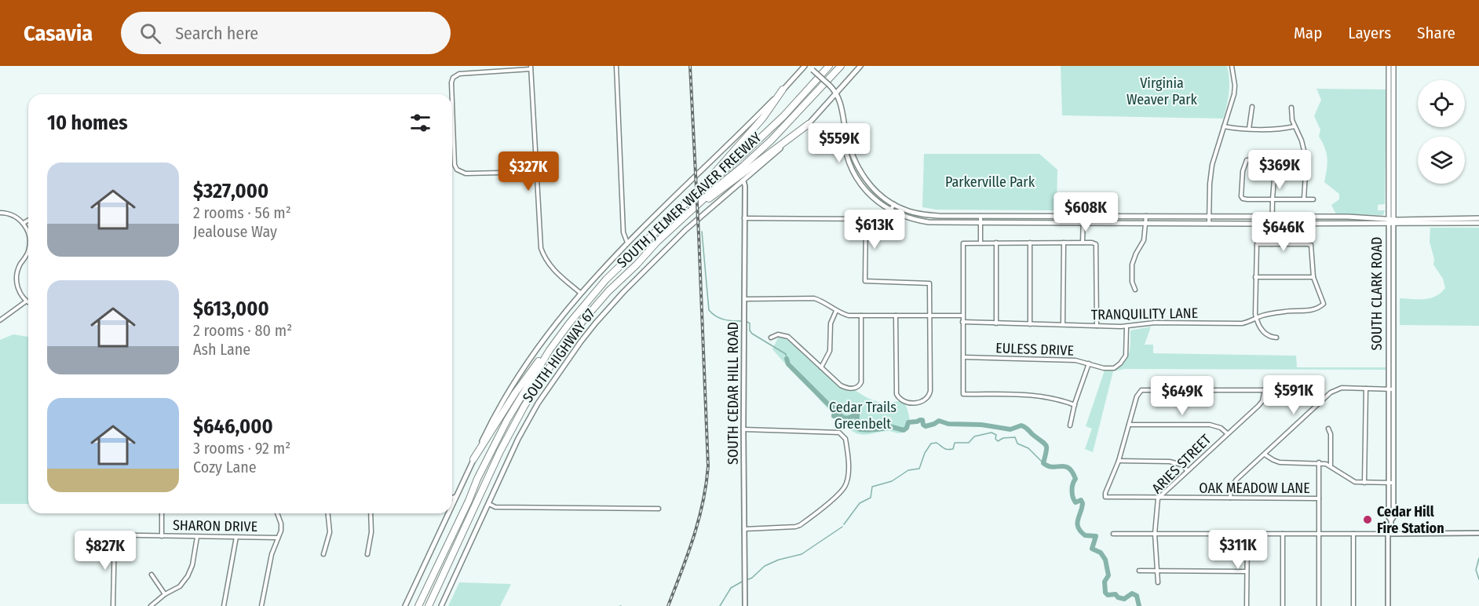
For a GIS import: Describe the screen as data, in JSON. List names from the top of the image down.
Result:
{
  "streets": {
    "highway": ["SOUTH J ELMER WEAVER FREEWAY"],
    "main road": ["SOUTH CLARK ROAD", "SOUTH HIGHWAY 67"],
    "street": [
      "TRANQUILITY LANE",
      "EULESS DRIVE",
      "SOUTH CEDAR HILL ROAD",
      "ARIES STREET",
      "OAK MEADOW LANE",
      "SHARON DRIVE"
    ]
  },
  "crossings": [
    ["TRANQUILITY LANE", "EULESS DRIVE"],
    ["SOUTH HIGHWAY 67", "SOUTH CEDAR HILL ROAD"],
    ["ARIES STREET", "OAK MEADOW LANE"]
  ],
  "parks": ["Virginia Weaver Park", "Parkerville Park", "Cedar Trails Greenbelt"],
  "places": ["Cedar Hill Fire Station"],
  "page": {
    "header": "Casavia",
    "search": "Search here",
    "nav": ["Map", "Layers", "Share"],
    "heading": "10 homes",
    "price": [
      "$559K",
      "$369K",
      "$327K",
      "$608K",
      "$613K",
      "$646K",
      "$591K",
      "$649K",
      "$311K",
      "$827K"
    ],
    "list": [
      {
        "name": "$327,000",
        "note": "2 rooms · 56 m² · Jealouse Way"
      },
      {
        "name": "$613,000",
        "note": "2 rooms · 80 m² · Ash Lane"
      },
      {
        "name": "$646,000",
        "note": "3 rooms · 92 m² · Cozy Lane"
      }
    ]
  }
}
